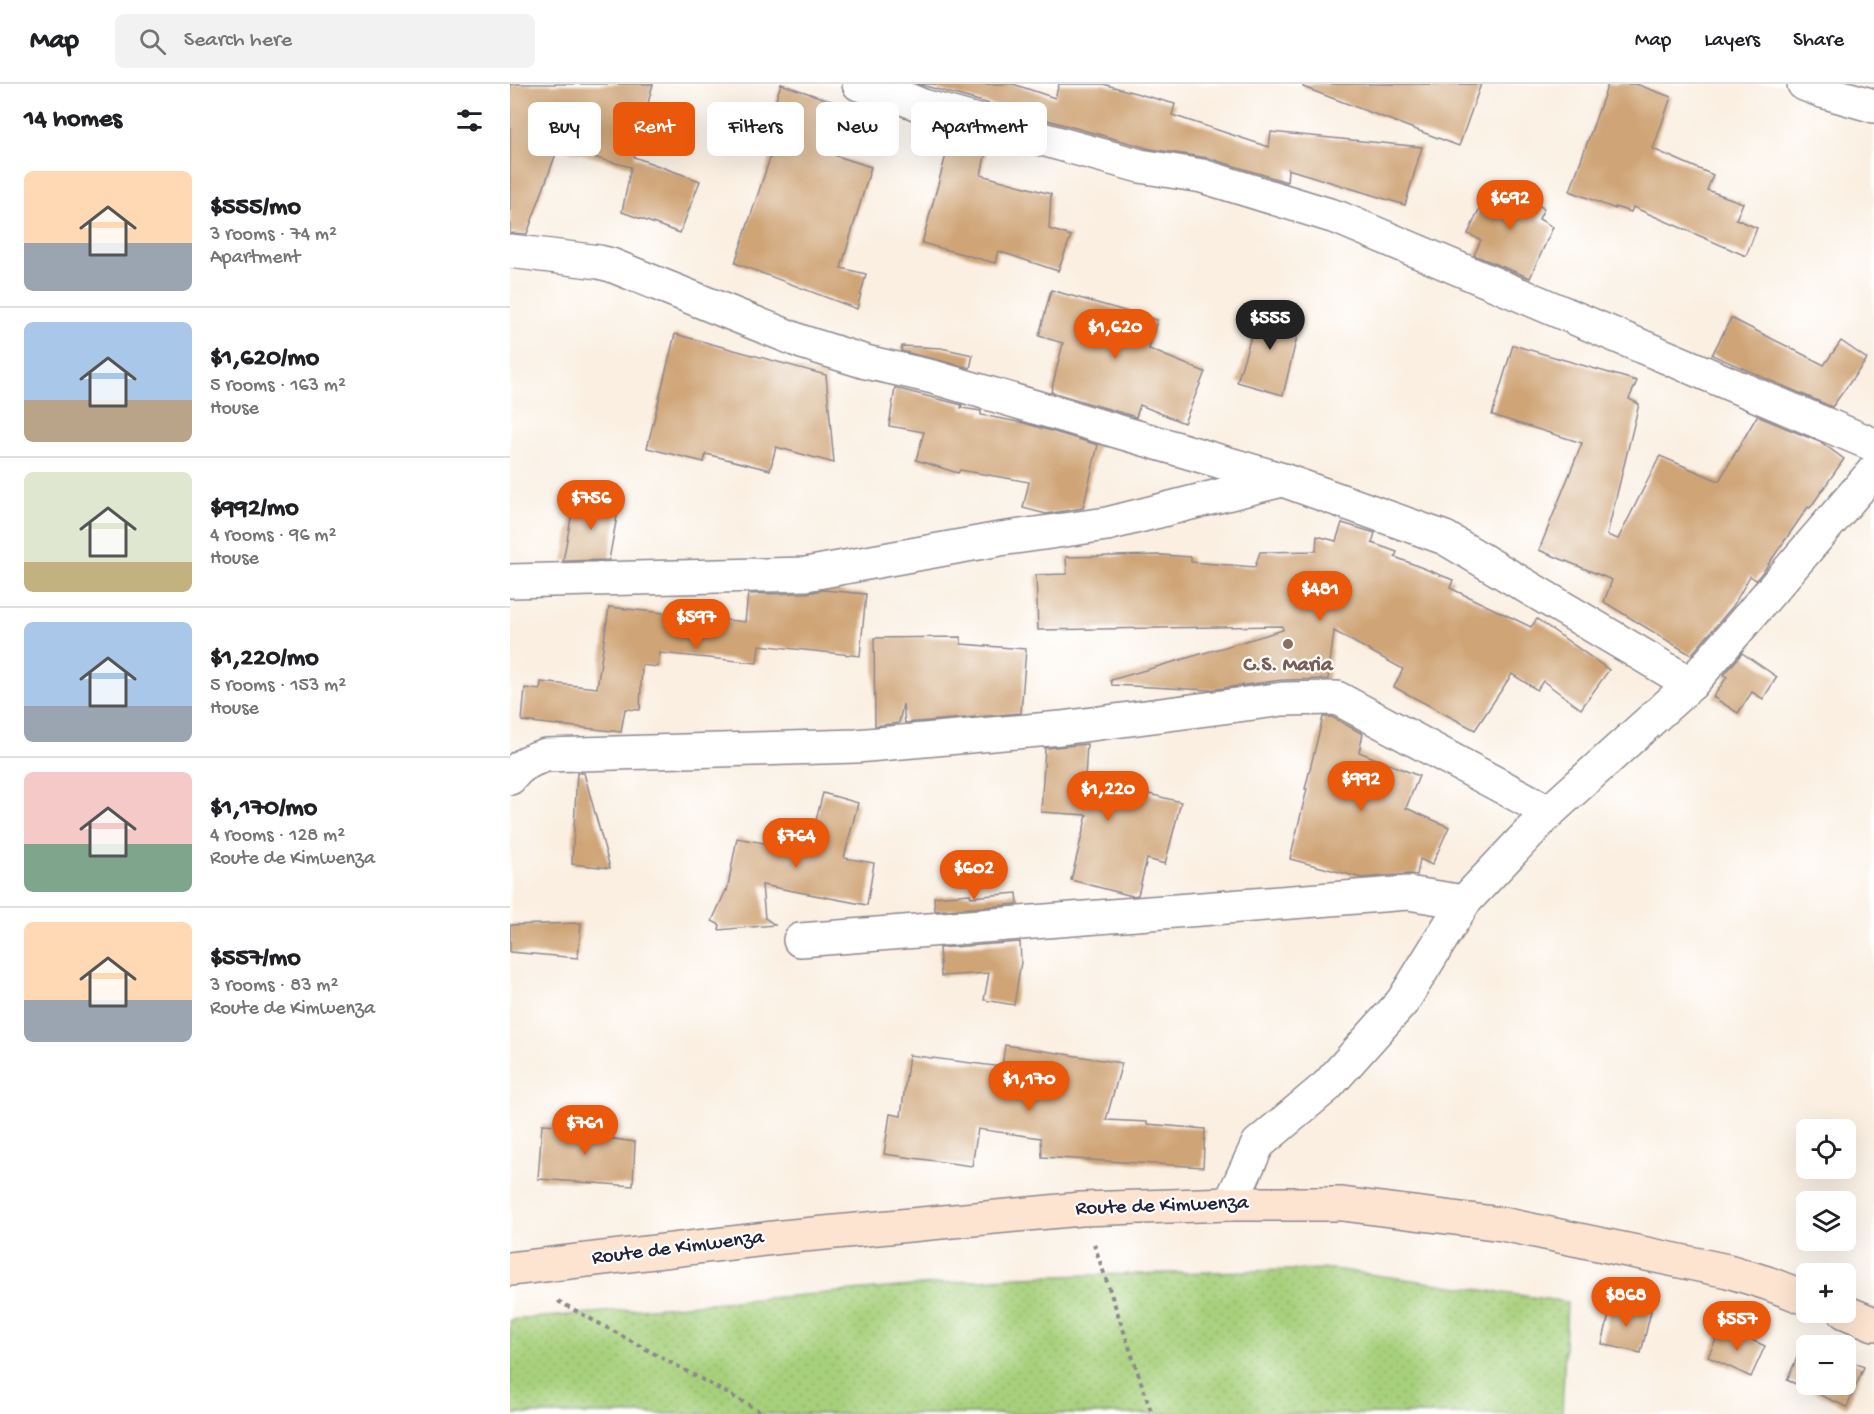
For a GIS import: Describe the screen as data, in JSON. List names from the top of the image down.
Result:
{
  "streets": {
    "street": ["Route de Kimwenza"]
  },
  "places": ["C.S. Maria"],
  "page": {
    "header": "Map",
    "search": "Search here",
    "nav": ["Map", "Layers", "Share"],
    "heading": "14 homes",
    "chip": [
      "Buy",
      "Rent",
      "Filters",
      "New",
      "Apartment"
    ],
    "list": [
      {
        "name": "$555/mo",
        "note": "3 rooms · 74 m² · Apartment"
      },
      {
        "name": "$1,620/mo",
        "note": "5 rooms · 163 m² · House"
      },
      {
        "name": "$992/mo",
        "note": "4 rooms · 96 m² · House"
      },
      {
        "name": "$1,220/mo",
        "note": "5 rooms · 153 m² · House"
      },
      {
        "name": "$1,170/mo",
        "note": "4 rooms · 128 m² · Route de Kimwenza"
      },
      {
        "name": "$557/mo",
        "note": "3 rooms · 83 m² · Route de Kimwenza"
      }
    ],
    "price": [
      "$692",
      "$555",
      "$1,620",
      "$756",
      "$481",
      "$597",
      "$992",
      "$1,220",
      "$764",
      "$602",
      "$1,170",
      "$761",
      "$868",
      "$557"
    ],
    "map_buttons": ["+", "−"]
  }
}
